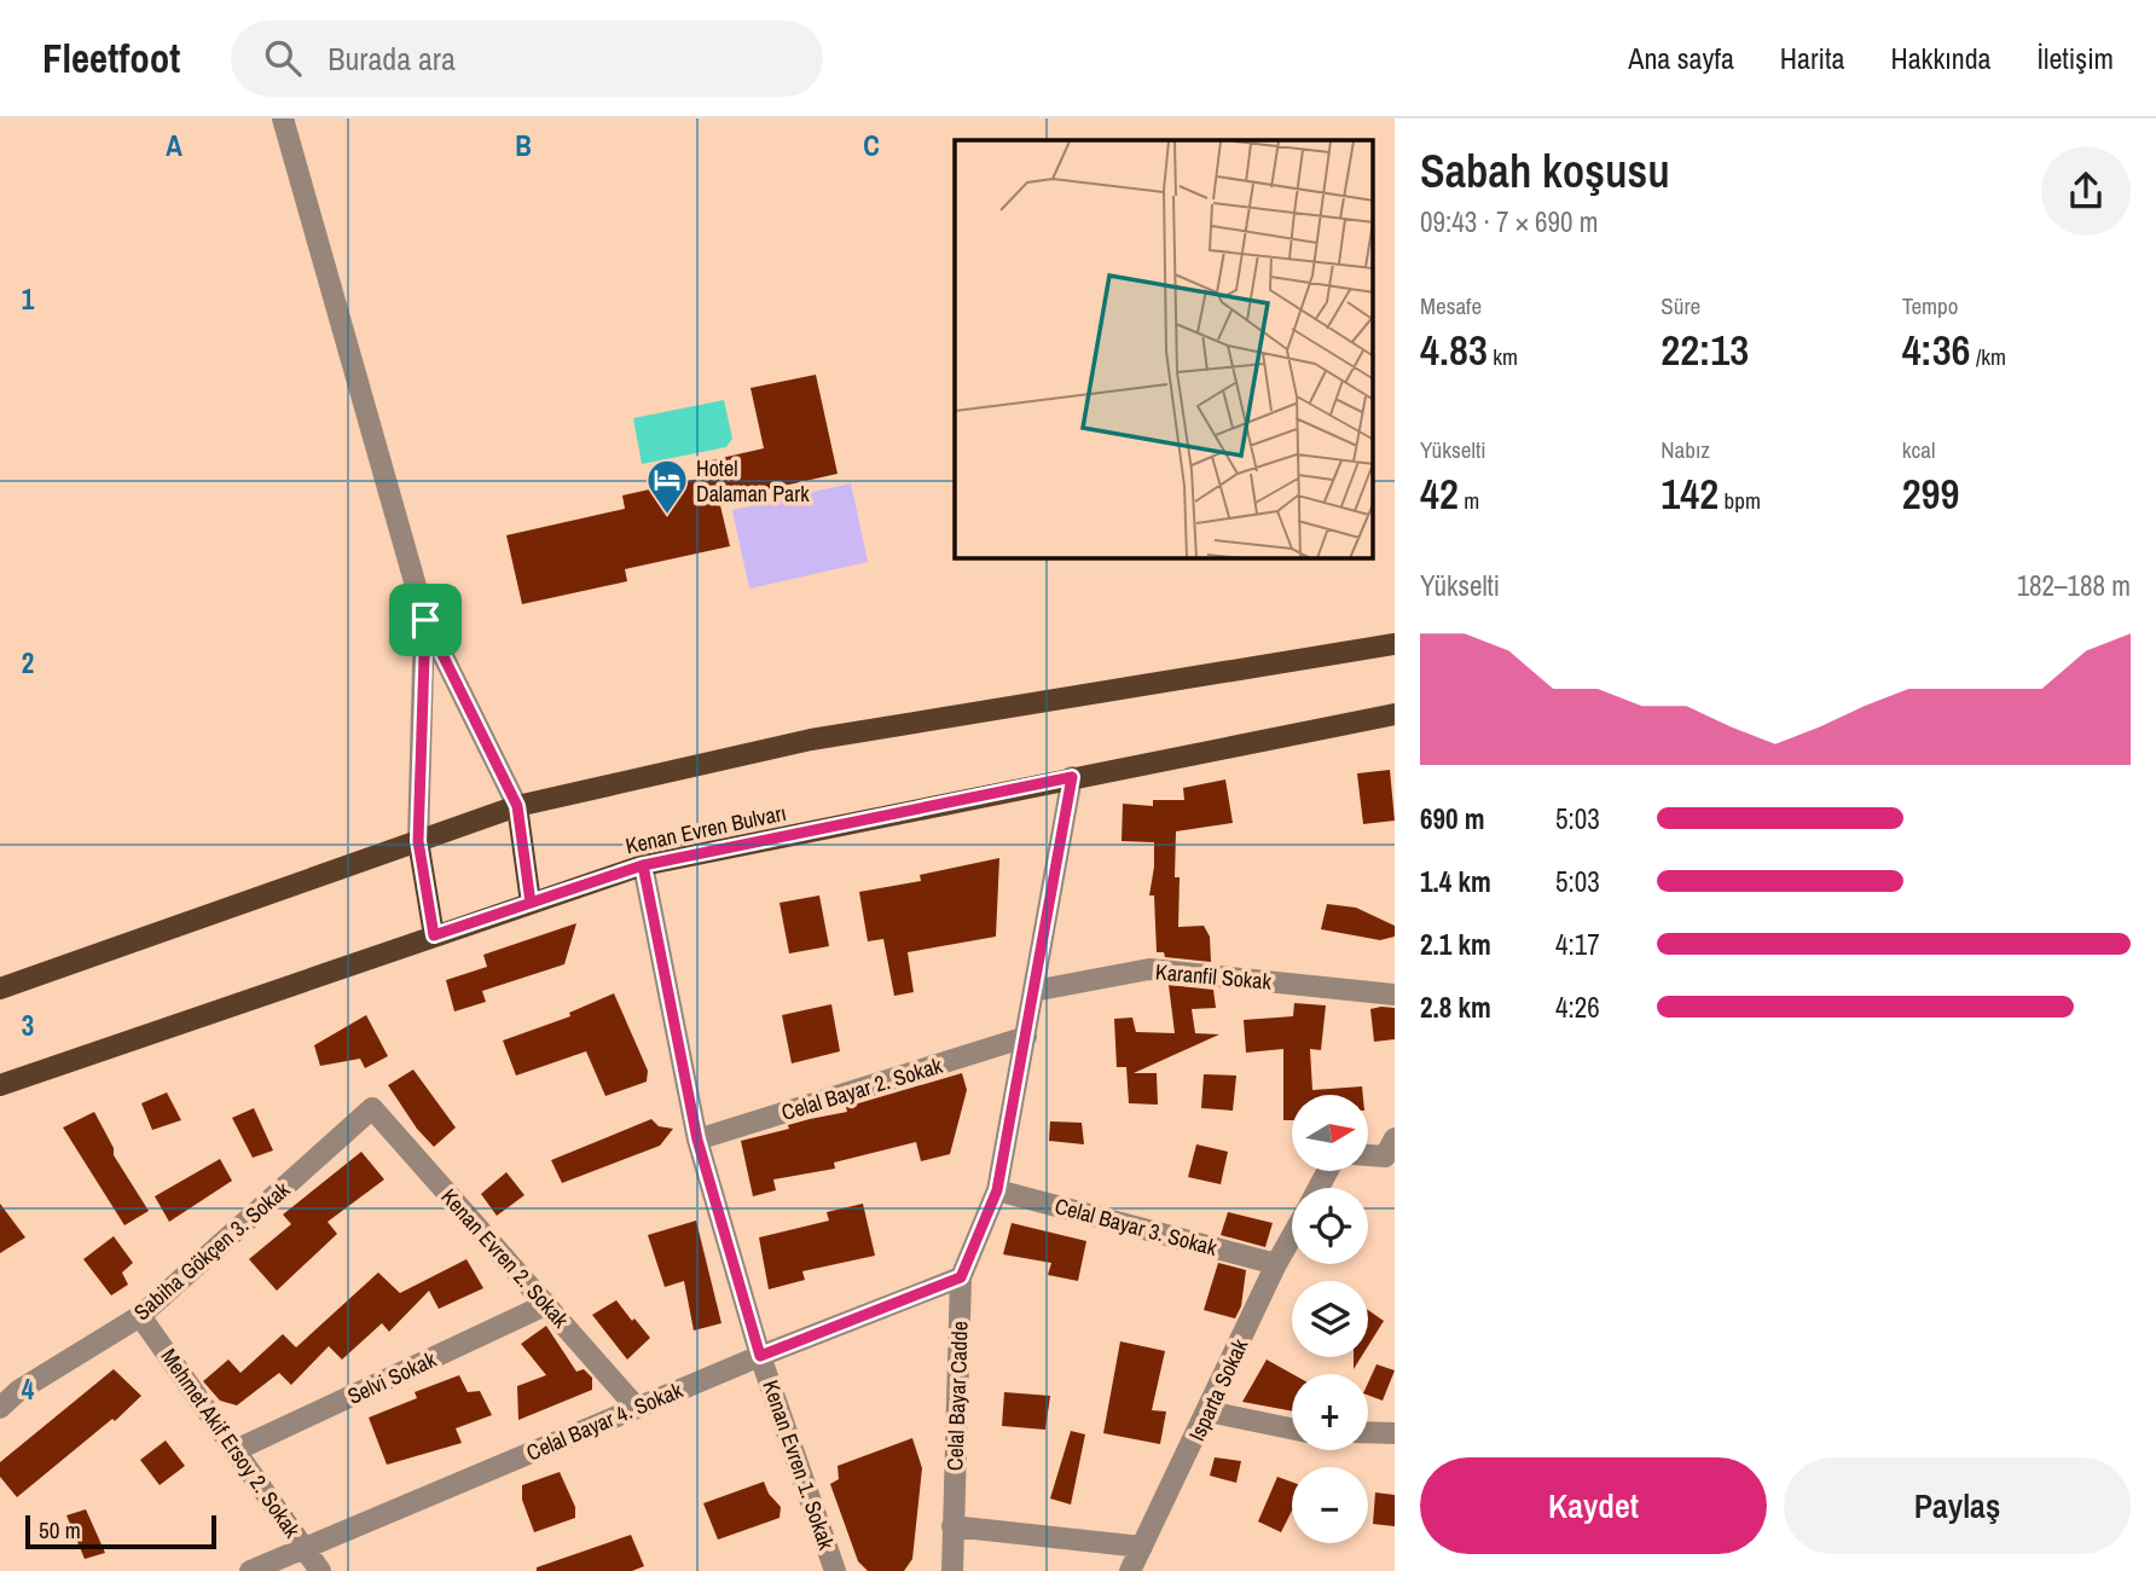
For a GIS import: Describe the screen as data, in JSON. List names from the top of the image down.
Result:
{
  "streets": {
    "main road": ["Kenan Evren Bulvarı"],
    "street": [
      "Karanfil Sokak",
      "Celal Bayar 2. Sokak",
      "Celal Bayar 3. Sokak",
      "Sabiha Gökçen 3. Sokak",
      "Kenan Evren 2. Sokak",
      "Selvi Sokak",
      "Isparta Sokak",
      "Celal Bayar Cadde",
      "Celal Bayar 4. Sokak",
      "Mehmet Akif Ersoy 2. Sokak",
      "Kenan Evren 1. Sokak"
    ]
  },
  "crossings": [
    ["Kenan Evren Bulvarı", "Celal Bayar Cadde"],
    ["Kenan Evren Bulvarı", "Kenan Evren 1. Sokak"],
    ["Karanfil Sokak", "Celal Bayar Cadde"],
    ["Celal Bayar 2. Sokak", "Celal Bayar Cadde"],
    ["Celal Bayar 2. Sokak", "Kenan Evren 1. Sokak"],
    ["Celal Bayar 3. Sokak", "Isparta Sokak"],
    ["Celal Bayar 3. Sokak", "Celal Bayar Cadde"],
    ["Sabiha Gökçen 3. Sokak", "Kenan Evren 2. Sokak"],
    ["Sabiha Gökçen 3. Sokak", "Mehmet Akif Ersoy 2. Sokak"],
    ["Kenan Evren 2. Sokak", "Selvi Sokak"],
    ["Kenan Evren 2. Sokak", "Celal Bayar 4. Sokak"],
    ["Selvi Sokak", "Mehmet Akif Ersoy 2. Sokak"],
    ["Celal Bayar Cadde", "Celal Bayar 4. Sokak"],
    ["Celal Bayar 4. Sokak", "Mehmet Akif Ersoy 2. Sokak"],
    ["Celal Bayar 4. Sokak", "Kenan Evren 1. Sokak"]
  ],
  "places": {
    "hotel": ["Hotel Dalaman Park"]
  },
  "scale_bar": "50 m",
  "north": "right",
  "page": {
    "header": "Fleetfoot",
    "search": "Burada ara",
    "nav": [
      "Ana sayfa",
      "Harita",
      "Hakkında",
      "İletişim"
    ],
    "heading": ["Sabah koşusu", "09:43 · 7 × 690 m"],
    "stats": [
      ["Mesafe", "4.83 km"],
      ["Süre", "22:13"],
      ["Tempo", "4:36 /km"],
      ["Yükselti", "42 m"],
      ["Nabız", "142 bpm"],
      ["kcal", "299"]
    ],
    "chart": ["Yükselti", "182–188 m"],
    "list": [
      {
        "name": "690 m",
        "note": "5:03"
      },
      {
        "name": "1.4 km",
        "note": "5:03"
      },
      {
        "name": "2.1 km",
        "note": "4:17"
      },
      {
        "name": "2.8 km",
        "note": "4:26"
      }
    ],
    "map_buttons": ["+", "−"],
    "buttons": ["Kaydet", "Paylaş"],
    "scale": "50 m"
  },
  "grid": {
    "columns": ["A", "B", "C"],
    "rows": [
      "1",
      "2",
      "3",
      "4"
    ]
  }
}
